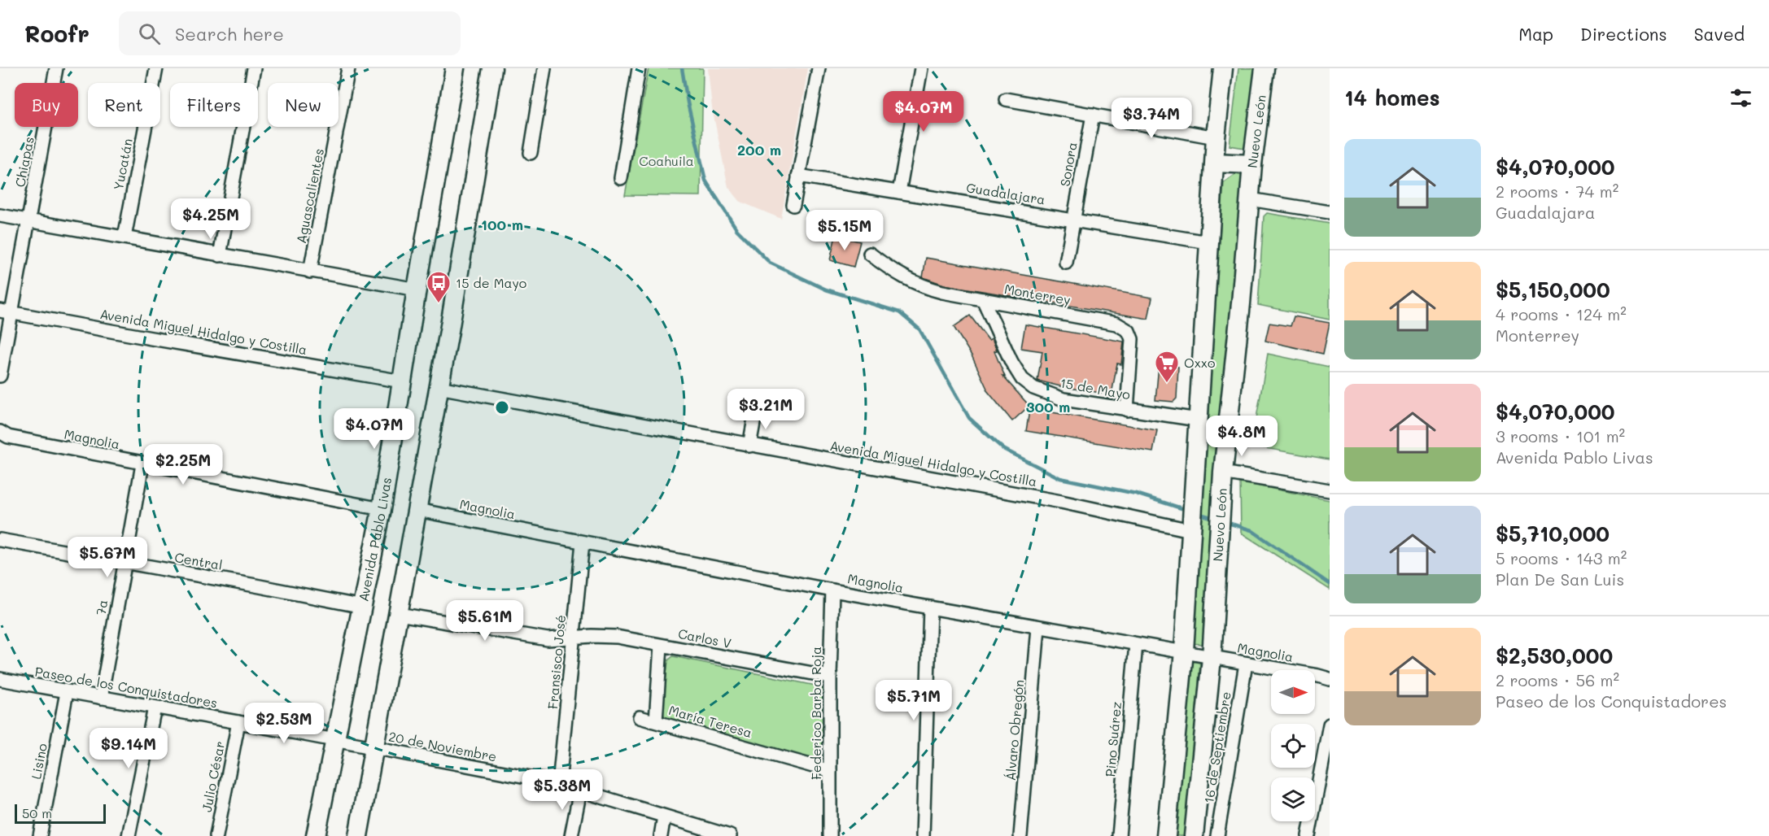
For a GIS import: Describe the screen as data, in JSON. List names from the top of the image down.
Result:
{
  "streets": {
    "street": [
      "Nuevo León",
      "Chiapas",
      "Yucatán",
      "Sonora",
      "Guadalajara",
      "Aguascalientes",
      "Monterrey",
      "Avenida Miguel Hidalgo y Costilla",
      "15 de Mayo",
      "Magnolia",
      "Avenida Pablo Livas",
      "Central",
      "7a",
      "Carlos V",
      "Fransisco José",
      "Paseo de los Conquistadores",
      "Federico Barba Roja",
      "María Teresa",
      "Álvaro Obregón",
      "Pino Suárez",
      "20 de Noviembre",
      "16 de Septiembre",
      "Lisino",
      "Julio César"
    ]
  },
  "crossings": [
    ["Nuevo León", "Magnolia"],
    ["Chiapas", "Avenida Miguel Hidalgo y Costilla"],
    ["Sonora", "Guadalajara"],
    ["Monterrey", "15 de Mayo"],
    ["Avenida Miguel Hidalgo y Costilla", "Avenida Pablo Livas"],
    ["Magnolia", "Avenida Pablo Livas"],
    ["Magnolia", "7a"],
    ["Magnolia", "Fransisco José"],
    ["Magnolia", "Federico Barba Roja"],
    ["Magnolia", "Álvaro Obregón"],
    ["Magnolia", "Pino Suárez"],
    ["Magnolia", "16 de Septiembre"],
    ["Avenida Pablo Livas", "Central"],
    ["Avenida Pablo Livas", "Paseo de los Conquistadores"],
    ["Avenida Pablo Livas", "20 de Noviembre"],
    ["Central", "7a"],
    ["7a", "Paseo de los Conquistadores"],
    ["Carlos V", "Fransisco José"],
    ["Carlos V", "Federico Barba Roja"],
    ["Carlos V", "María Teresa"],
    ["Fransisco José", "20 de Noviembre"],
    ["Paseo de los Conquistadores", "20 de Noviembre"],
    ["Paseo de los Conquistadores", "Lisino"],
    ["Paseo de los Conquistadores", "Julio César"],
    ["Federico Barba Roja", "María Teresa"]
  ],
  "parks": ["Coahuila"],
  "places": {
    "bus stop": ["15 de Mayo"],
    "supermarket": ["Oxxo"]
  },
  "scale_bar": "50 m",
  "north": "right",
  "page": {
    "header": "Roofr",
    "search": "Search here",
    "nav": ["Map", "Directions", "Saved"],
    "heading": "14 homes",
    "chip": [
      "Buy",
      "Rent",
      "Filters",
      "New"
    ],
    "price": [
      "$4.07M",
      "$3.74M",
      "$4.25M",
      "$5.15M",
      "$3.21M",
      "$4.07M",
      "$4.8M",
      "$2.25M",
      "$5.67M",
      "$5.61M",
      "$5.71M",
      "$2.53M",
      "$9.14M",
      "$5.38M"
    ],
    "list": [
      {
        "name": "$4,070,000",
        "note": "2 rooms · 74 m² · Guadalajara"
      },
      {
        "name": "$5,150,000",
        "note": "4 rooms · 124 m² · Monterrey"
      },
      {
        "name": "$4,070,000",
        "note": "3 rooms · 101 m² · Avenida Pablo Livas"
      },
      {
        "name": "$5,710,000",
        "note": "5 rooms · 143 m² · Plan De San Luis"
      },
      {
        "name": "$2,530,000",
        "note": "2 rooms · 56 m² · Paseo de los Conquistadores"
      }
    ],
    "scale": "50 m"
  },
  "rings": ["200 m", "100 m", "300 m"]
}
